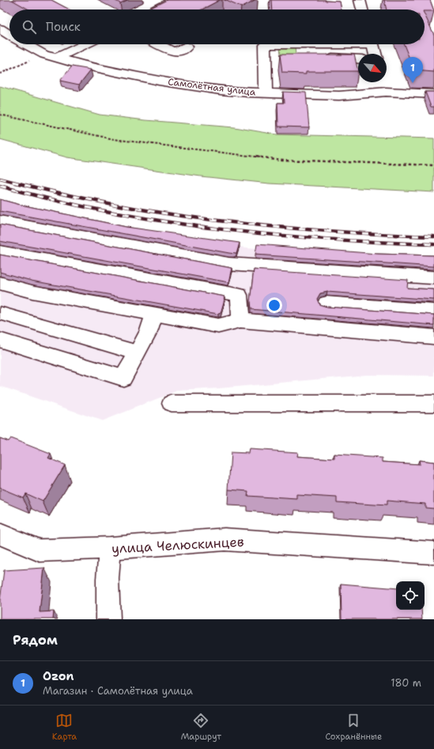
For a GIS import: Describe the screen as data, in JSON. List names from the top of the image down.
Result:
{
  "streets": {
    "street": ["Самолётная улица", "улица Челюскинцев"]
  },
  "north": "bottom right",
  "page": {
    "search": "Поиск",
    "pins": "1",
    "heading": "Рядом",
    "list": [
      {
        "mark": "1",
        "name": "Ozon",
        "note": "Магазин · Самолётная улица",
        "value": "180 m"
      }
    ],
    "nav": ["Карта", "Маршрут", "Сохранённые"]
  }
}
